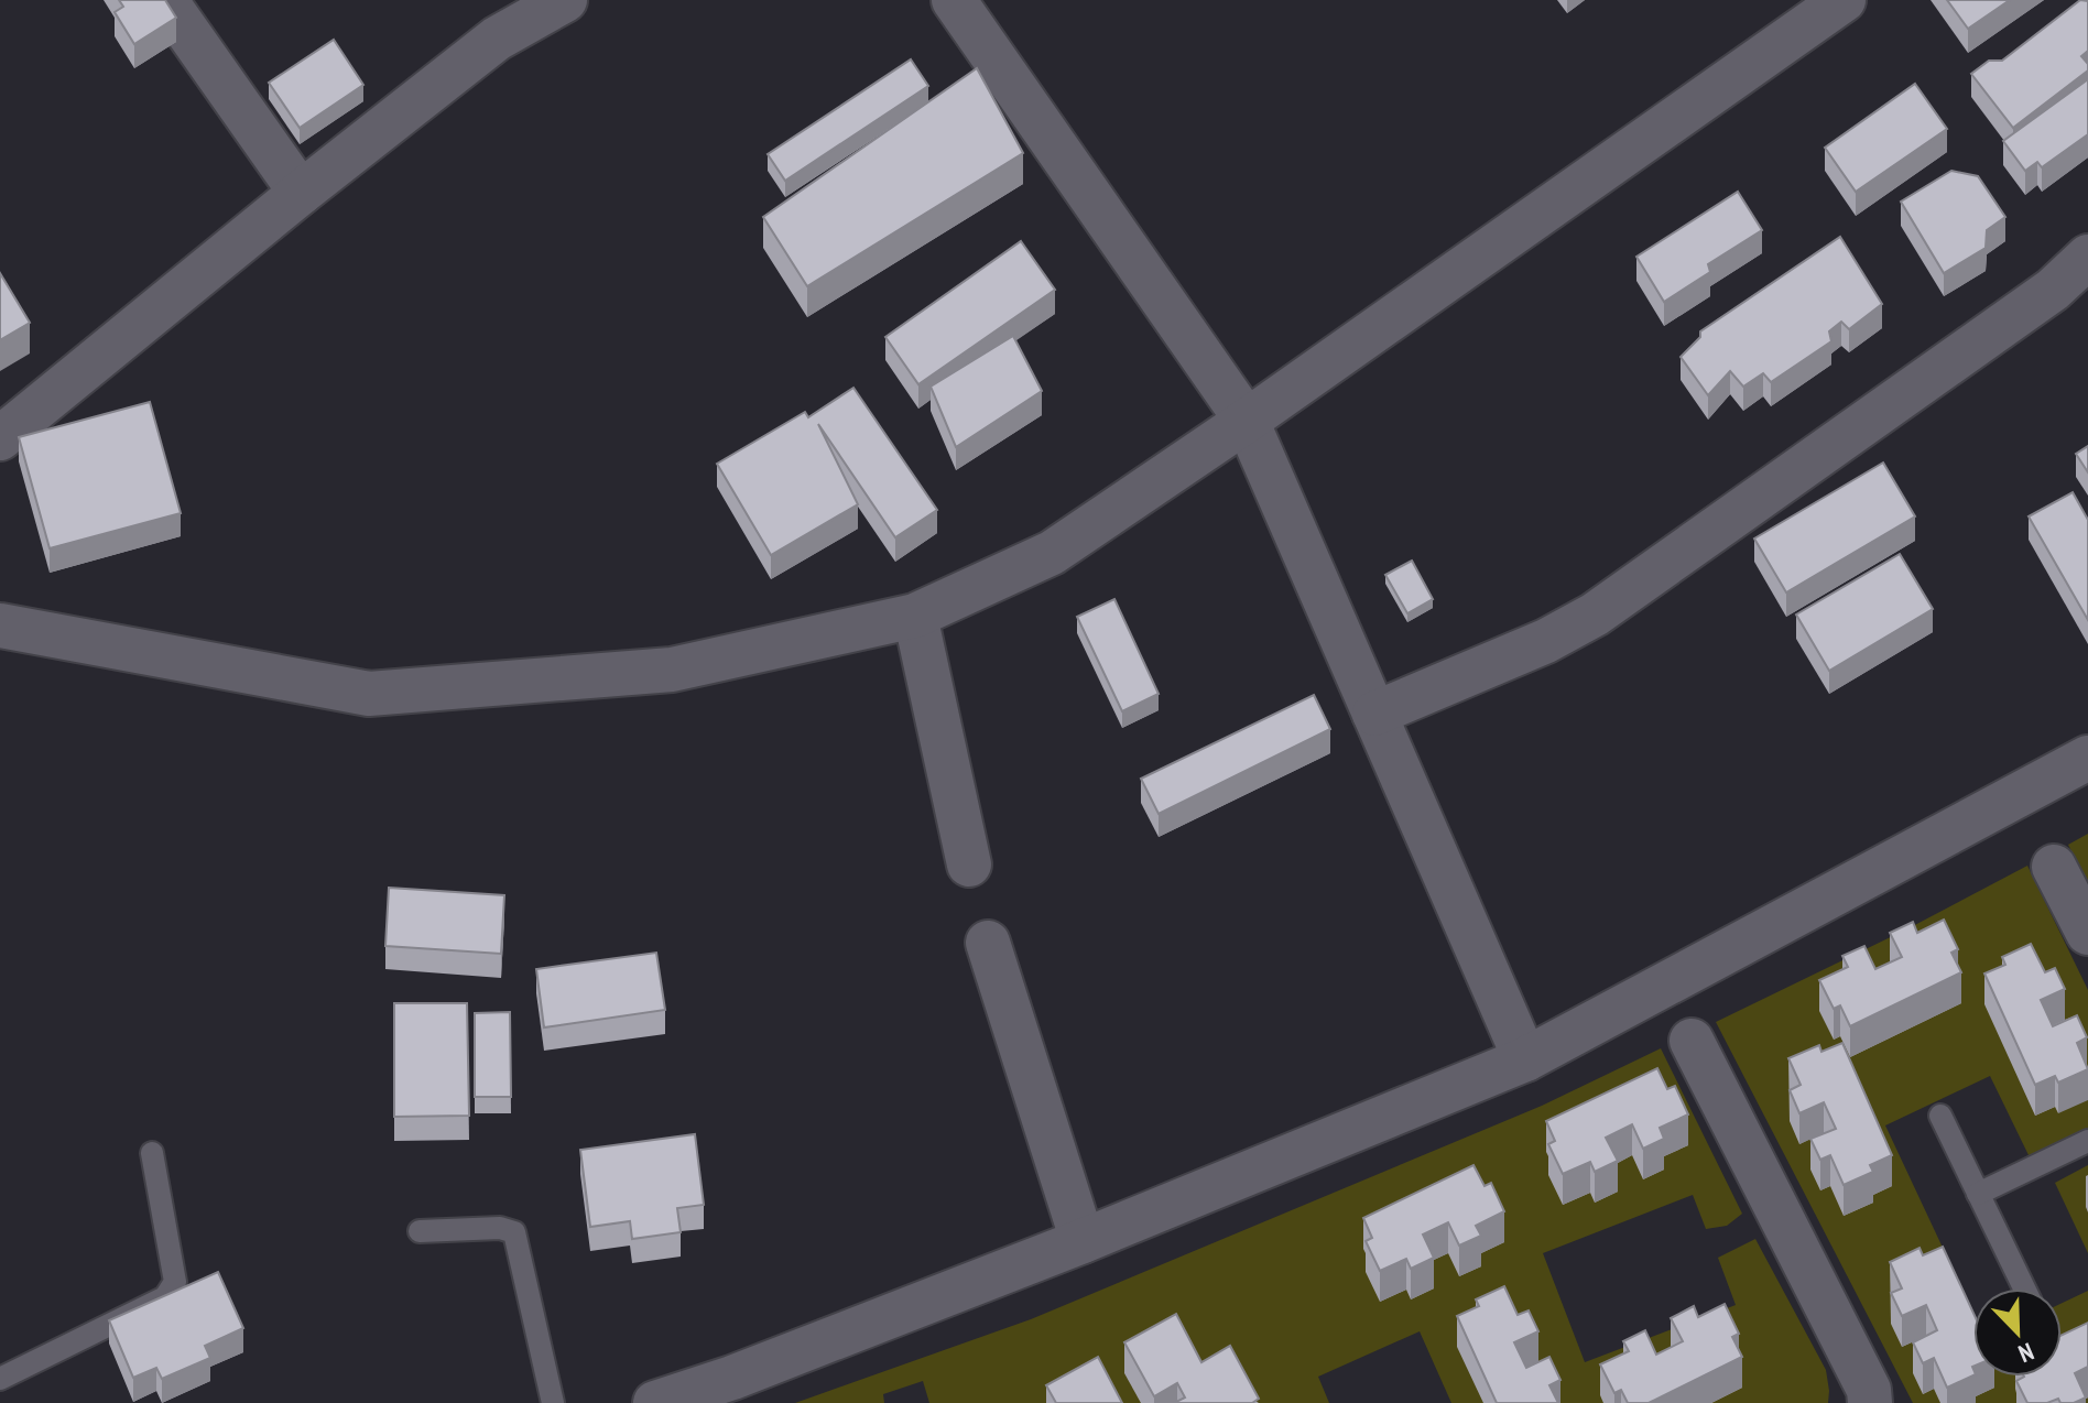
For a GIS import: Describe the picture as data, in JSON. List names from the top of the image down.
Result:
{
  "north": "bottom right"
}
